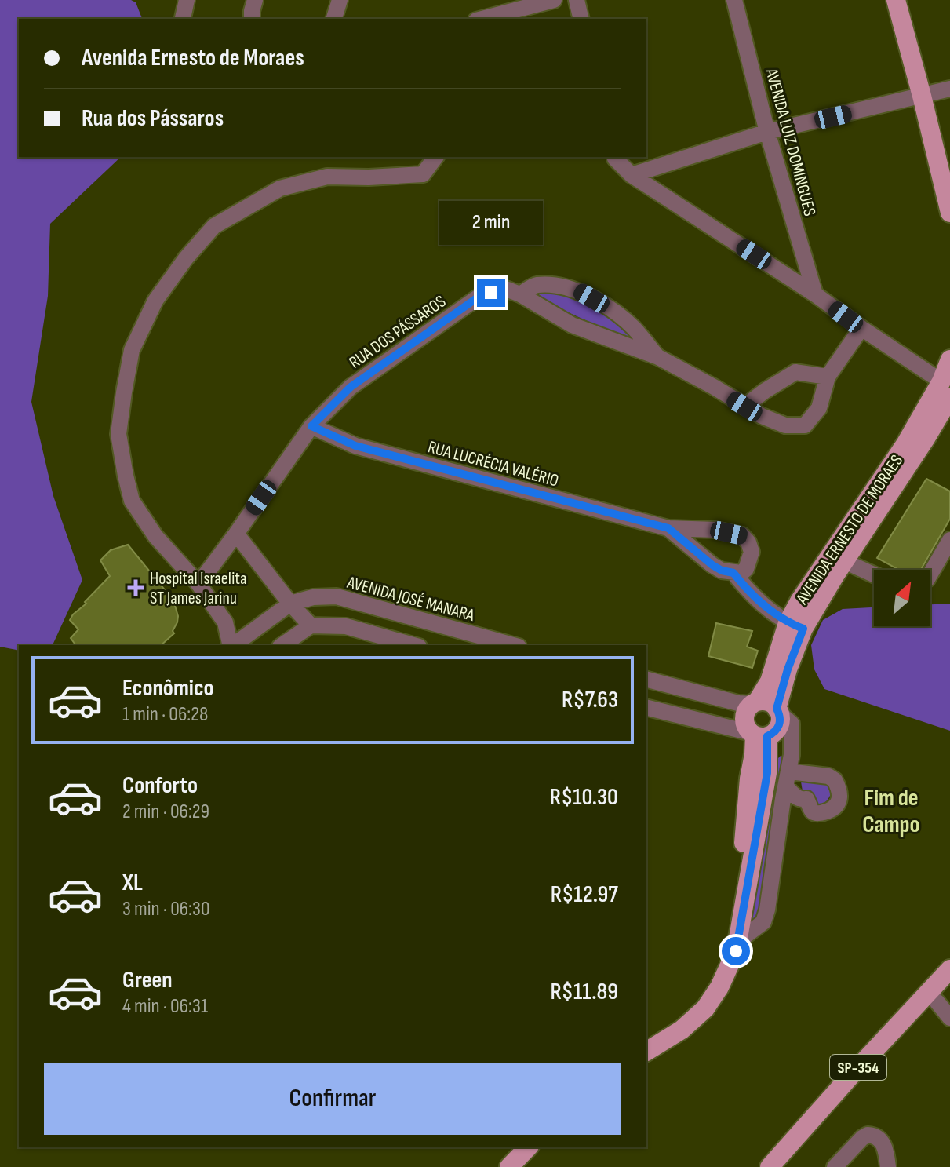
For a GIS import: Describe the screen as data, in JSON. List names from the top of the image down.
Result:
{
  "streets": {
    "main road": ["AVENIDA ERNESTO DE MORAES", "SP-354"],
    "street": [
      "AVENIDA LUIZ DOMINGUES",
      "RUA DOS PÁSSAROS",
      "RUA LUCRÉCIA VALÉRIO",
      "AVENIDA JOSÉ MANARA"
    ]
  },
  "crossings": [
    ["RUA DOS PÁSSAROS", "RUA LUCRÉCIA VALÉRIO"]
  ],
  "districts": ["Fim de Campo"],
  "places": {
    "health": ["Hospital Israelita ST James Jarinu"]
  },
  "north": "top right",
  "page": {
    "banner": ["Avenida Ernesto de Moraes", "Rua dos Pássaros"],
    "bubble": "2 min",
    "list": [
      {
        "name": "Econômico",
        "note": "1 min · 06:28",
        "value": "R$7.63"
      },
      {
        "name": "Conforto",
        "note": "2 min · 06:29",
        "value": "R$10.30"
      },
      {
        "name": "XL",
        "note": "3 min · 06:30",
        "value": "R$12.97"
      },
      {
        "name": "Green",
        "note": "4 min · 06:31",
        "value": "R$11.89"
      }
    ],
    "buttons": "Confirmar"
  }
}
